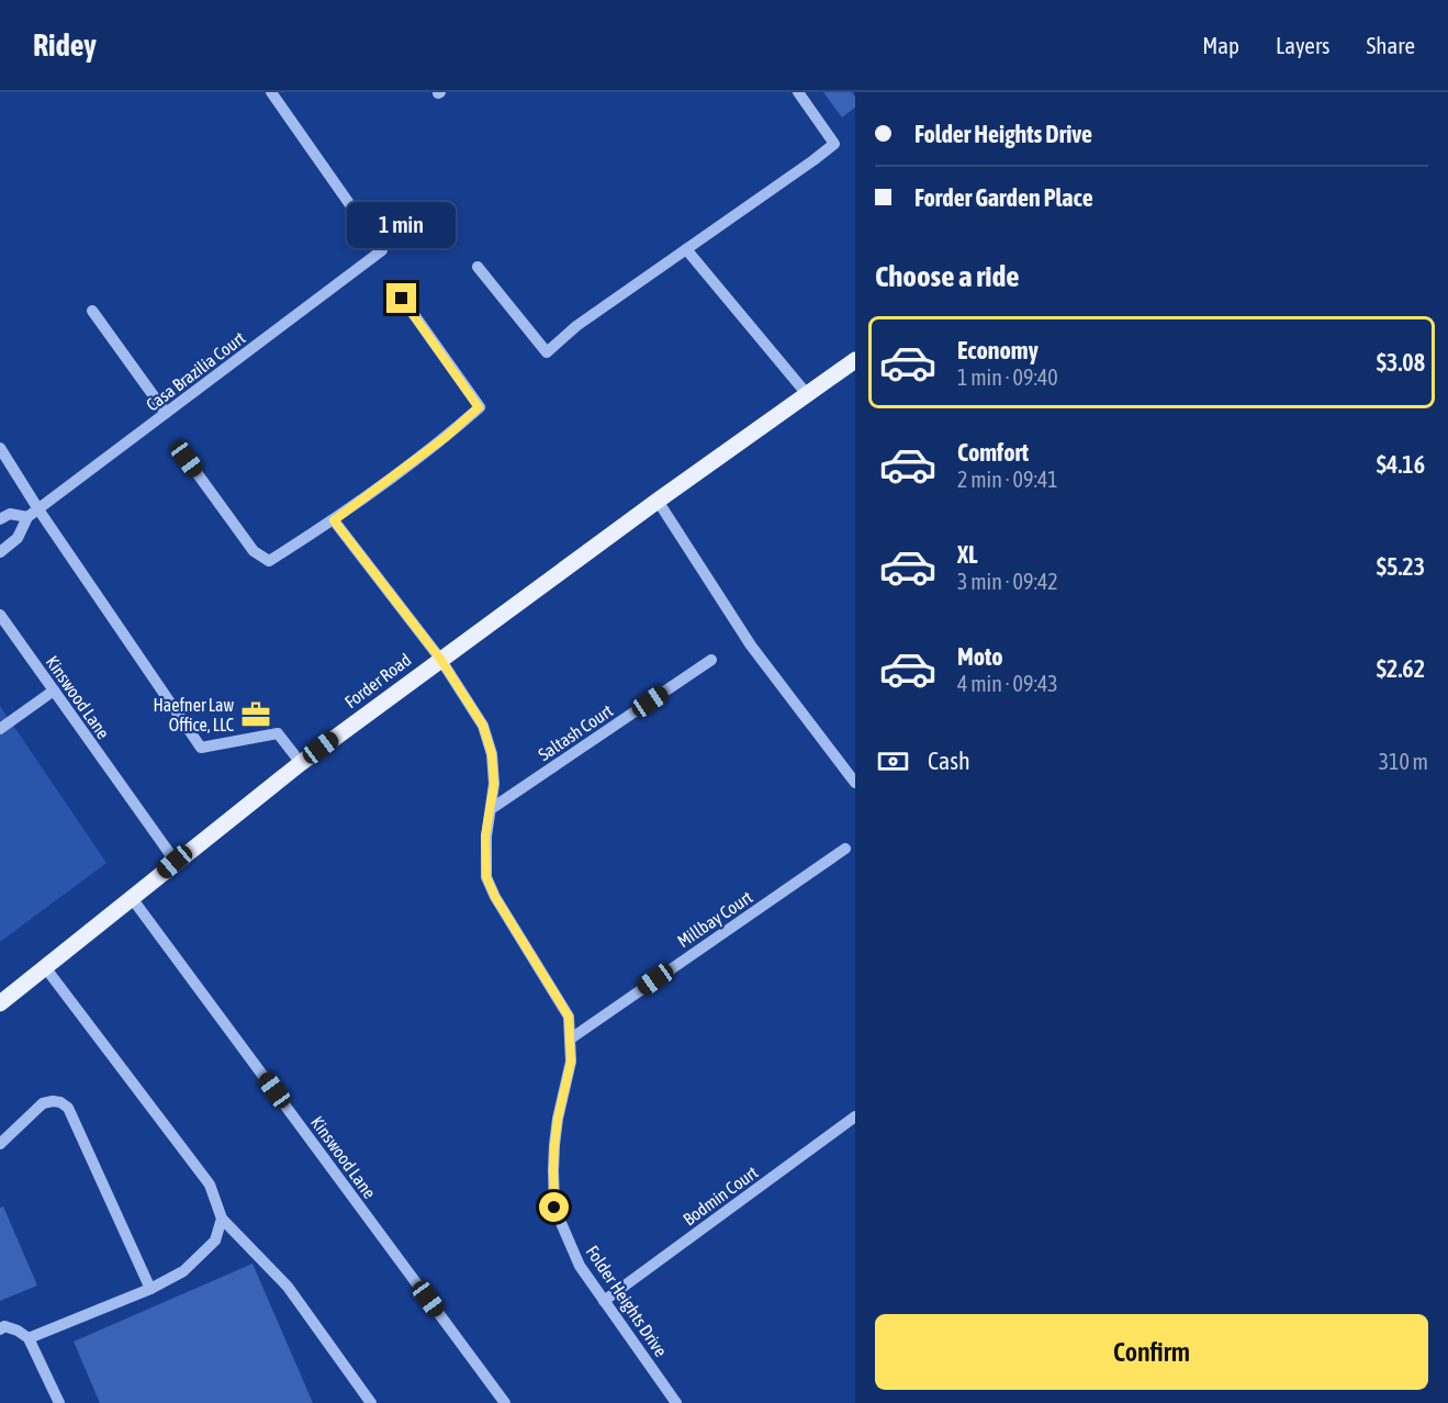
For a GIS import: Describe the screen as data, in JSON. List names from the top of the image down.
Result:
{
  "streets": {
    "main road": ["Forder Road"],
    "street": [
      "Casa Brazilia Court",
      "Kinswood Lane",
      "Saltash Court",
      "Millbay Court",
      "Bodmin Court",
      "Folder Heights Drive"
    ]
  },
  "crossings": [
    ["Forder Road", "Kinswood Lane"],
    ["Forder Road", "Folder Heights Drive"],
    ["Saltash Court", "Folder Heights Drive"],
    ["Millbay Court", "Folder Heights Drive"],
    ["Bodmin Court", "Folder Heights Drive"]
  ],
  "places": {
    "office": ["Haefner Law Office, LLC"]
  },
  "page": {
    "header": "Ridey",
    "nav": ["Map", "Layers", "Share"],
    "banner": ["Folder Heights Drive", "Forder Garden Place"],
    "bubble": "1 min",
    "heading": "Choose a ride",
    "list": [
      {
        "name": "Economy",
        "note": "1 min · 09:40",
        "value": "$3.08"
      },
      {
        "name": "Comfort",
        "note": "2 min · 09:41",
        "value": "$4.16"
      },
      {
        "name": "XL",
        "note": "3 min · 09:42",
        "value": "$5.23"
      },
      {
        "name": "Moto",
        "note": "4 min · 09:43",
        "value": "$2.62"
      }
    ],
    "pay": ["Cash", "310 m"],
    "buttons": "Confirm"
  }
}
